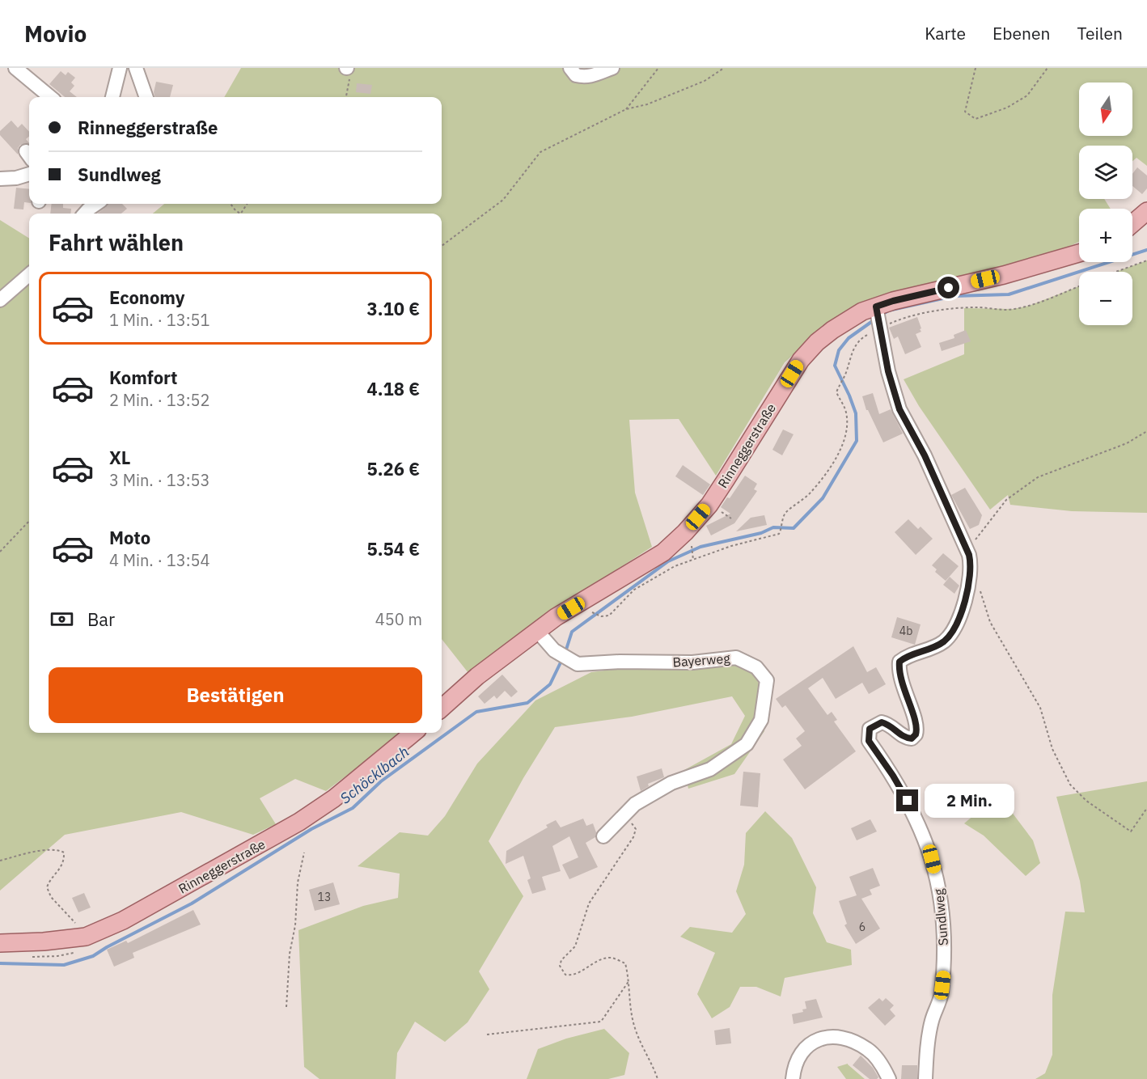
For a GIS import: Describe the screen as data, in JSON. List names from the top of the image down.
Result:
{
  "streets": {
    "main road": ["Rinneggerstraße"],
    "street": ["Bayerweg", "Sundlweg"]
  },
  "crossings": [
    ["Rinneggerstraße", "Sundlweg"]
  ],
  "water": ["Schöcklbach"],
  "house_numbers": ["4b", "13", "6"],
  "north": "bottom",
  "page": {
    "header": "Movio",
    "nav": ["Karte", "Ebenen", "Teilen"],
    "map_buttons": ["+", "−"],
    "banner": ["Rinneggerstraße", "Sundlweg"],
    "heading": "Fahrt wählen",
    "list": [
      {
        "name": "Economy",
        "note": "1 Min. · 13:51",
        "value": "3.10 €"
      },
      {
        "name": "Komfort",
        "note": "2 Min. · 13:52",
        "value": "4.18 €"
      },
      {
        "name": "XL",
        "note": "3 Min. · 13:53",
        "value": "5.26 €"
      },
      {
        "name": "Moto",
        "note": "4 Min. · 13:54",
        "value": "5.54 €"
      }
    ],
    "pay": ["Bar", "450 m"],
    "buttons": "Bestätigen",
    "bubble": "2 Min."
  }
}
